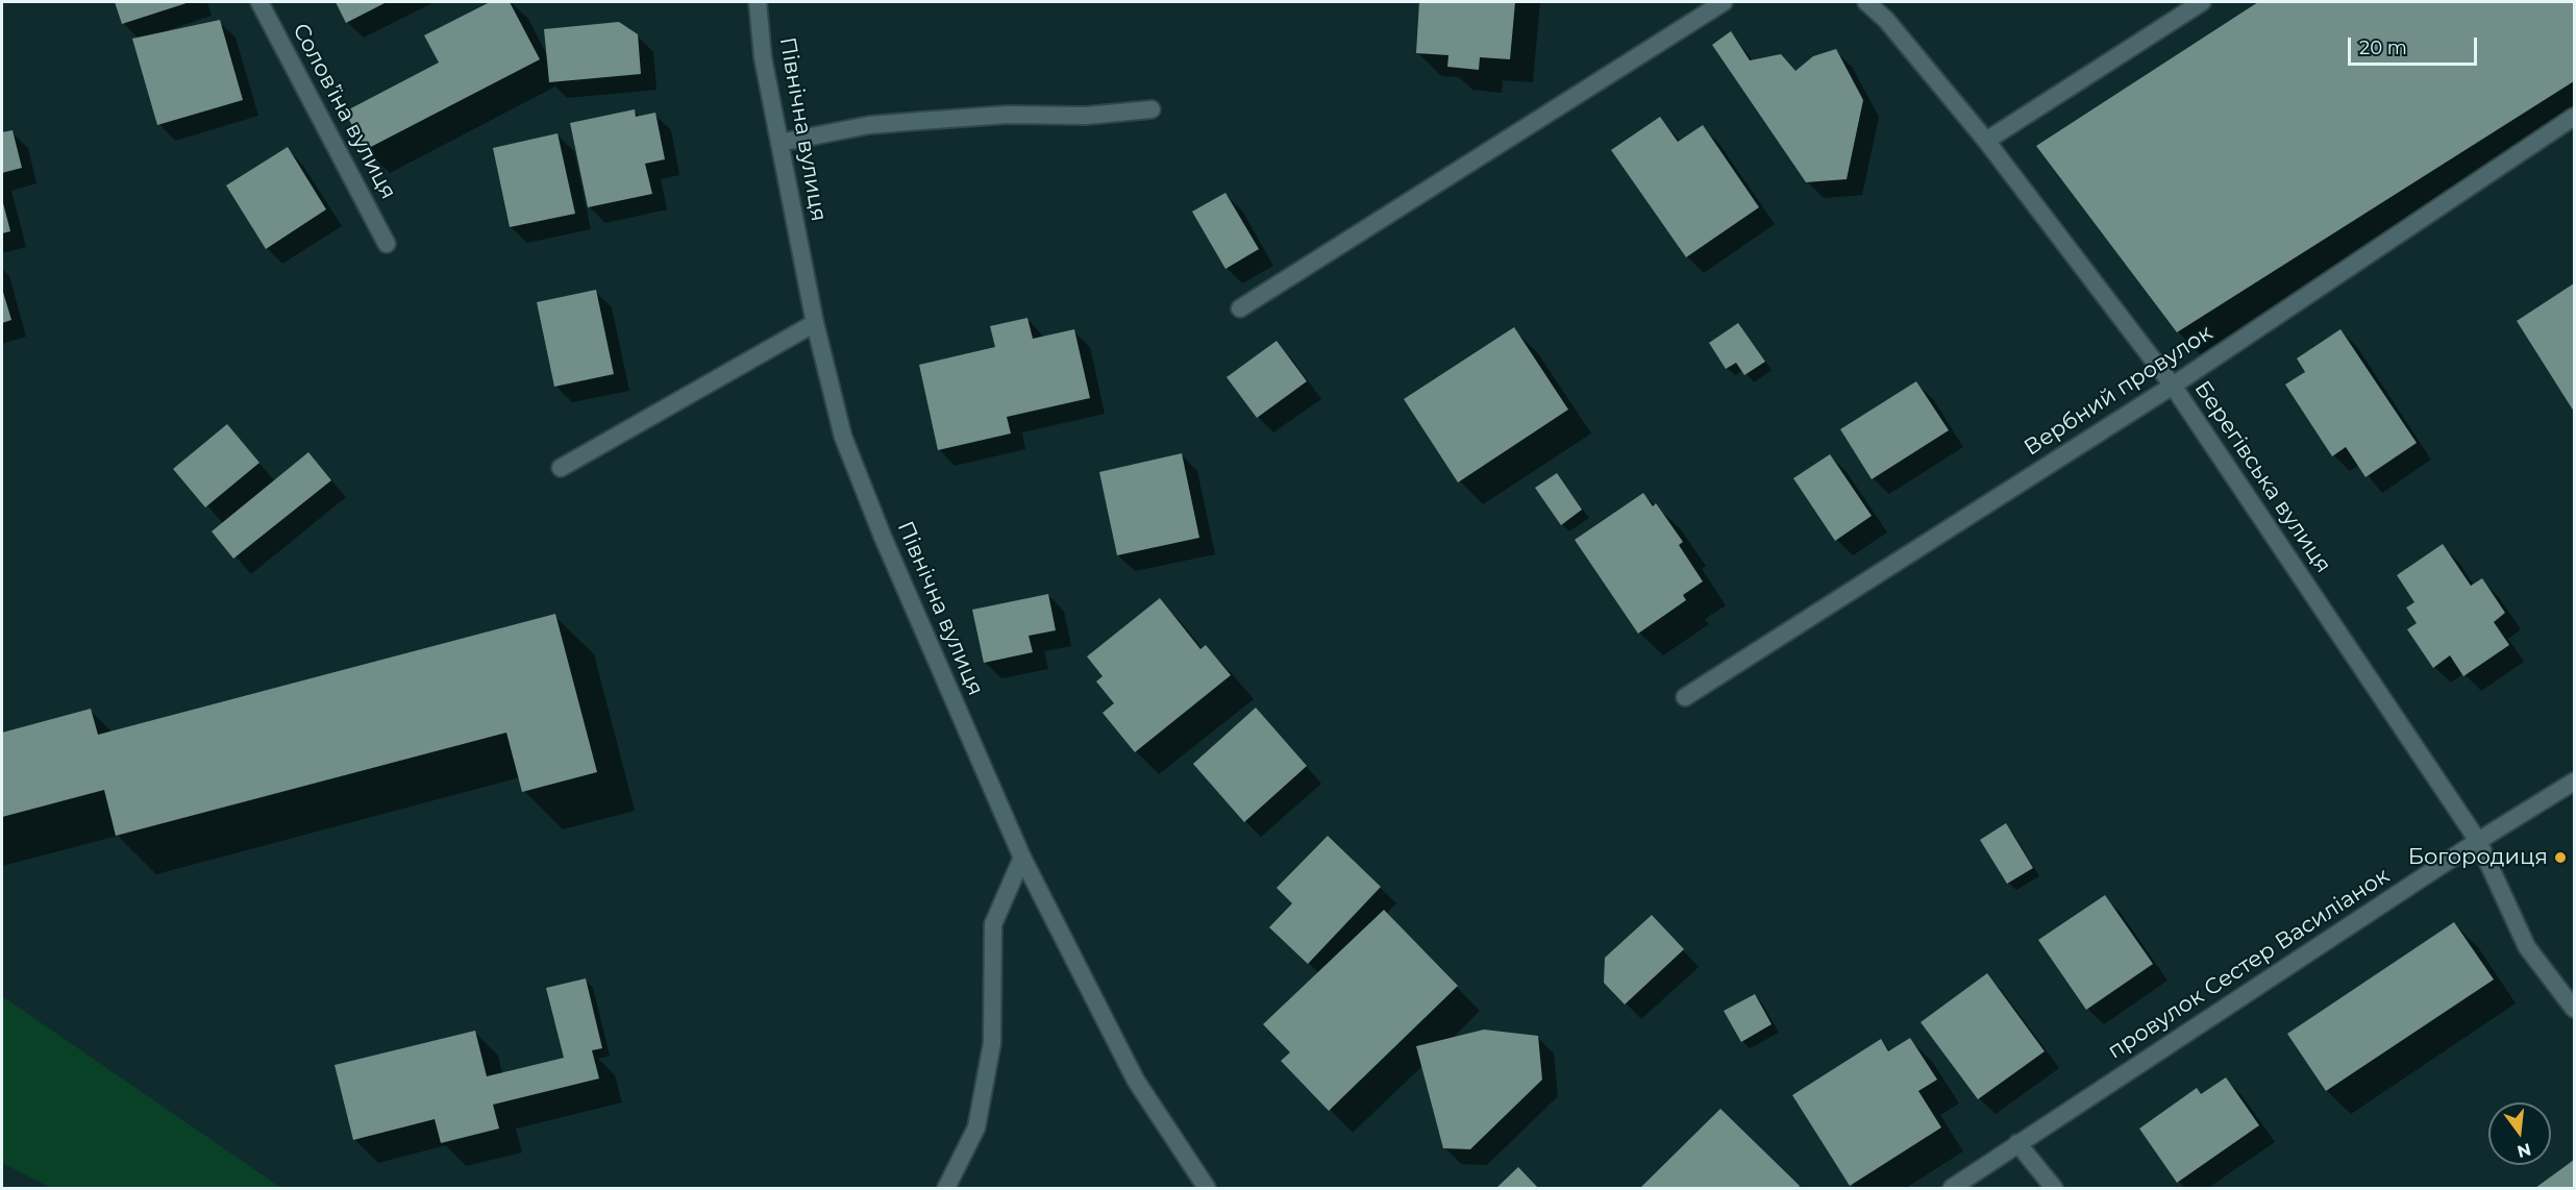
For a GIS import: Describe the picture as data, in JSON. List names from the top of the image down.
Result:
{
  "streets": {
    "street": [
      "Соловʼїна вулиця",
      "Північна вулиця",
      "Вербний провулок",
      "Берегівська вулиця",
      "провулок Сестер Василіанок"
    ]
  },
  "crossings": [
    ["Вербний провулок", "Берегівська вулиця"],
    ["Берегівська вулиця", "провулок Сестер Василіанок"]
  ],
  "places": ["Богородиця"],
  "scale_bar": "20 m",
  "north": "bottom"
}
